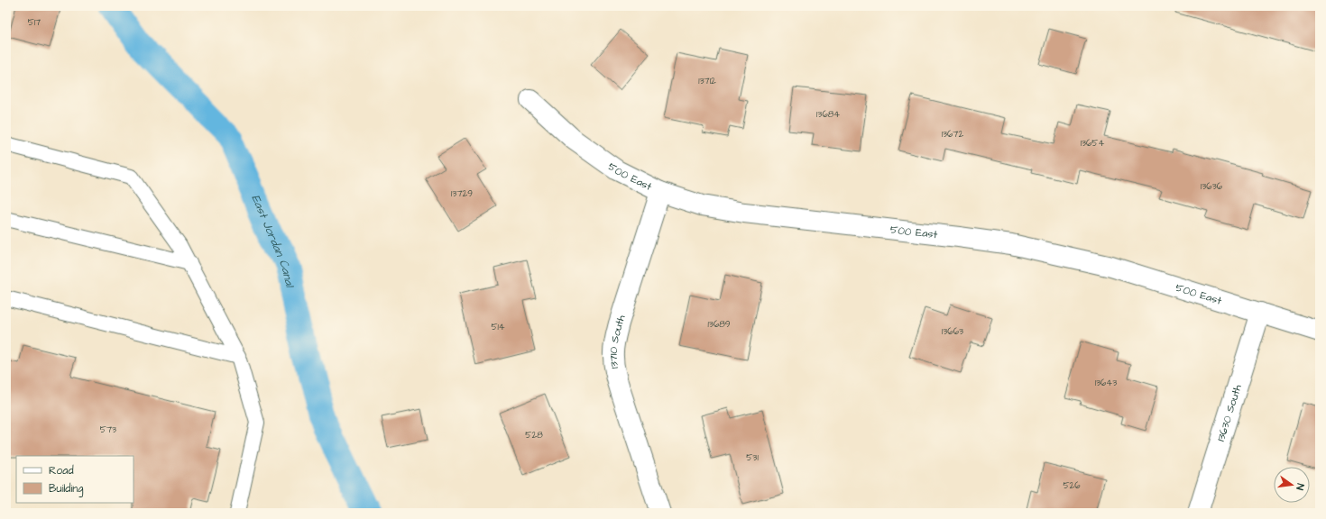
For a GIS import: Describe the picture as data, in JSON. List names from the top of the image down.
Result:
{
  "streets": {
    "street": ["500 East", "13710 South", "13630 South"]
  },
  "crossings": [
    ["500 East", "13710 South"],
    ["500 East", "13630 South"]
  ],
  "water": ["East Jordan Canal"],
  "house_numbers": [
    "517",
    "13712",
    "13684",
    "13672",
    "13654",
    "13636",
    "13729",
    "13689",
    "514",
    "13663",
    "13643",
    "573",
    "528",
    "531",
    "526"
  ],
  "legend": ["Road", "Building"],
  "north": "right"
}
